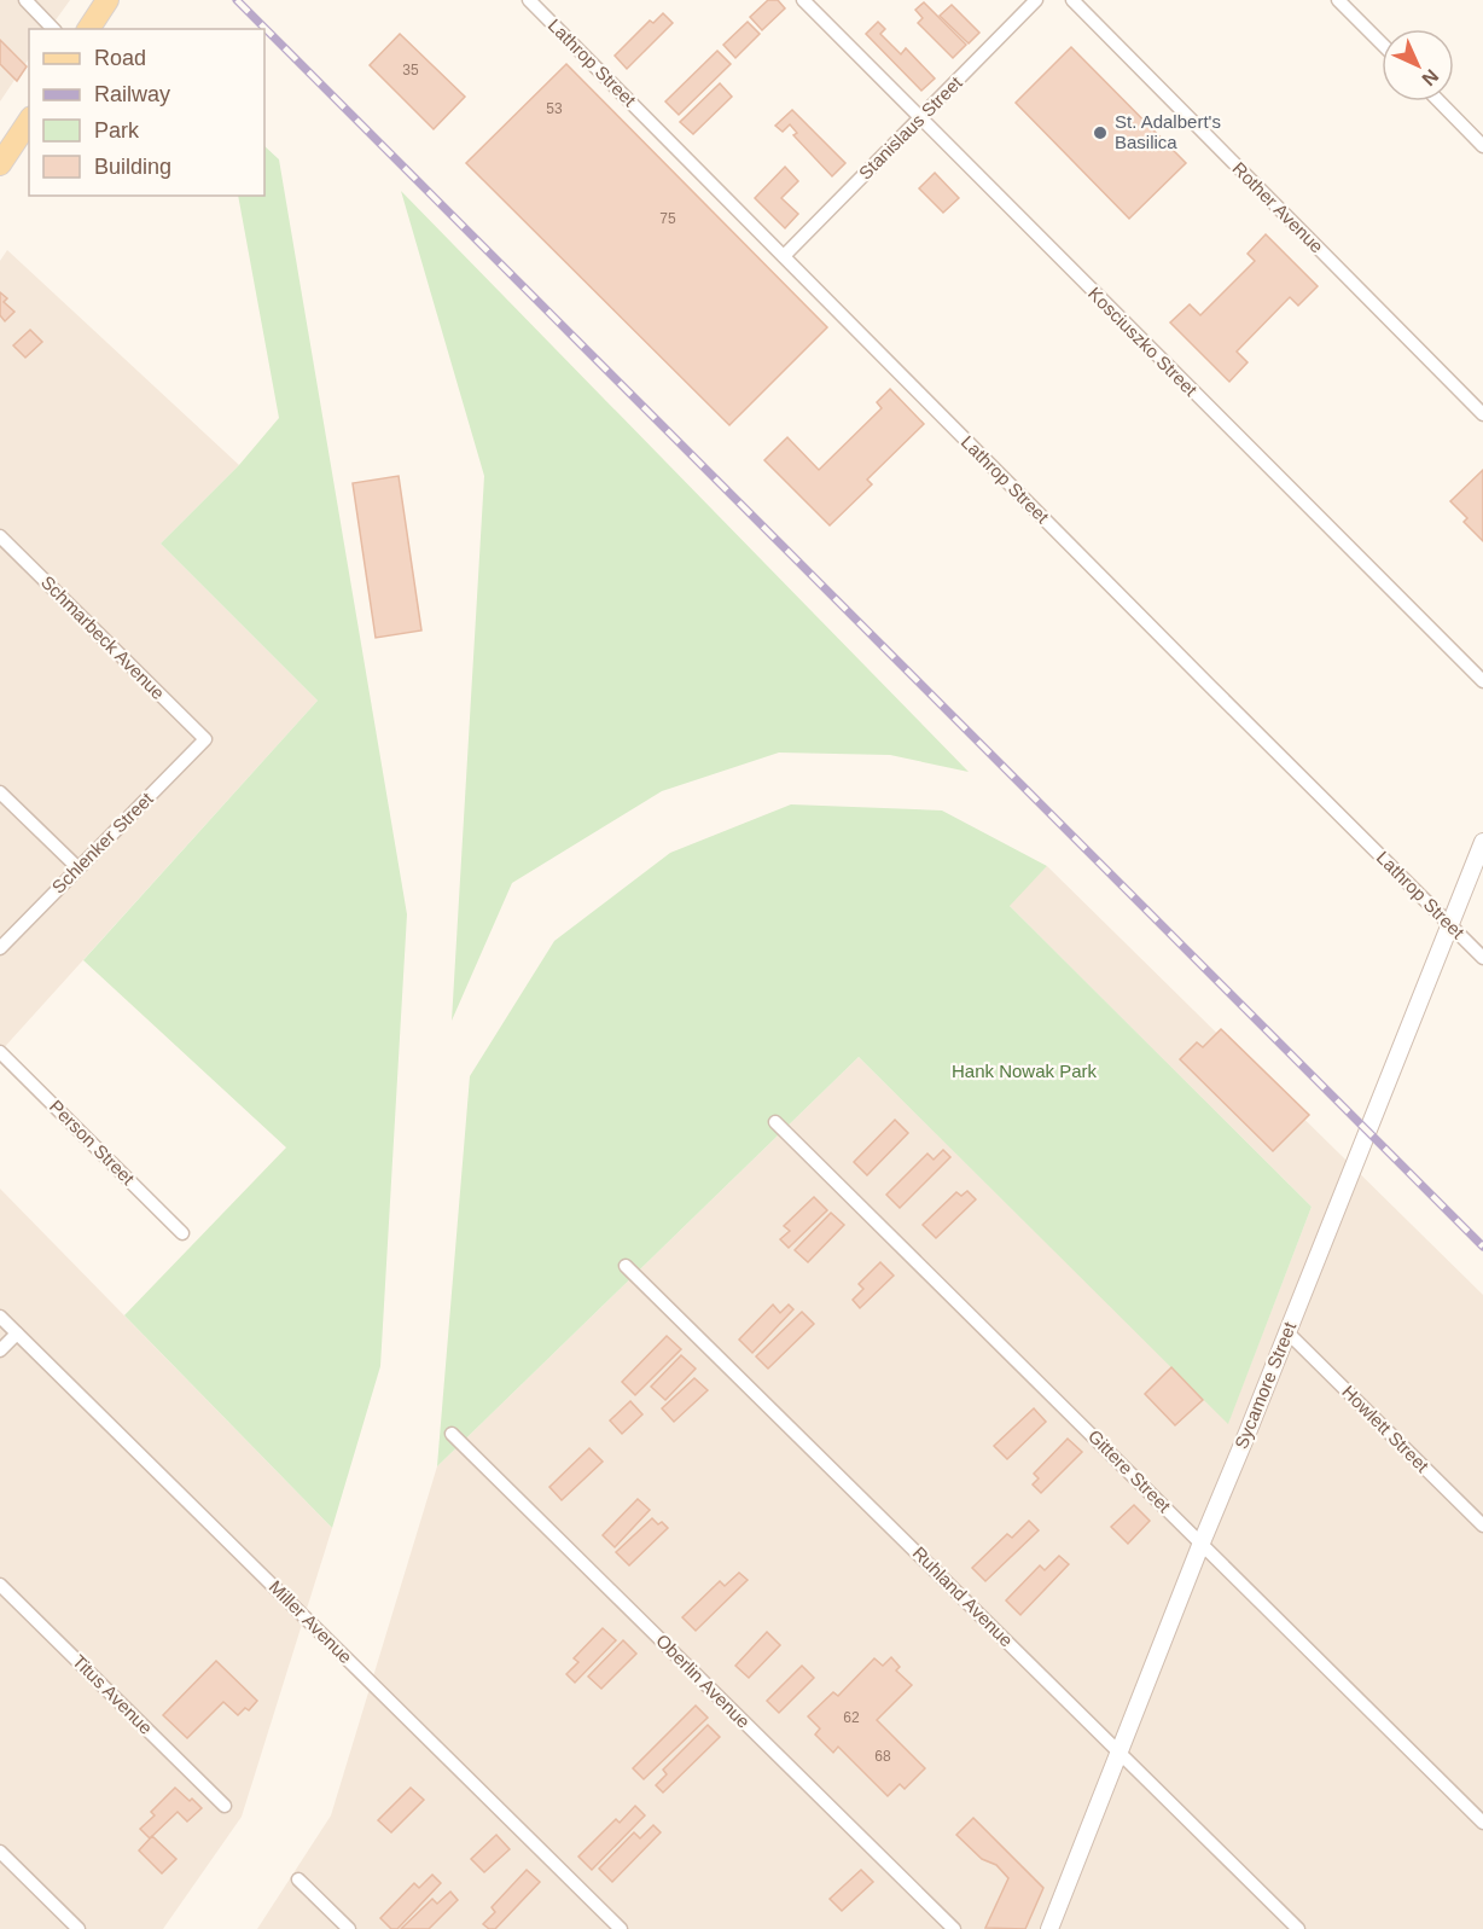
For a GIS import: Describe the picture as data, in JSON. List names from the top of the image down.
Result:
{
  "streets": {
    "street": [
      "Lathrop Street",
      "Stanislaus Street",
      "Rother Avenue",
      "Kosciuszko Street",
      "Schmarbeck Avenue",
      "Schlenker Street",
      "Person Street",
      "Sycamore Street",
      "Howlett Street",
      "Gittere Street",
      "Ruhland Avenue",
      "Miller Avenue",
      "Oberlin Avenue",
      "Titus Avenue"
    ]
  },
  "crossings": [
    ["Lathrop Street", "Stanislaus Street"],
    ["Lathrop Street", "Sycamore Street"],
    ["Stanislaus Street", "Kosciuszko Street"],
    ["Schmarbeck Avenue", "Schlenker Street"],
    ["Sycamore Street", "Howlett Street"],
    ["Sycamore Street", "Gittere Street"],
    ["Sycamore Street", "Ruhland Avenue"]
  ],
  "parks": ["Hank Nowak Park"],
  "places": ["St. Adalbert's Basilica"],
  "house_numbers": [
    "35",
    "53",
    "75",
    "62",
    "68"
  ],
  "legend": [
    "Road",
    "Railway",
    "Park",
    "Building"
  ],
  "north": "bottom right"
}
